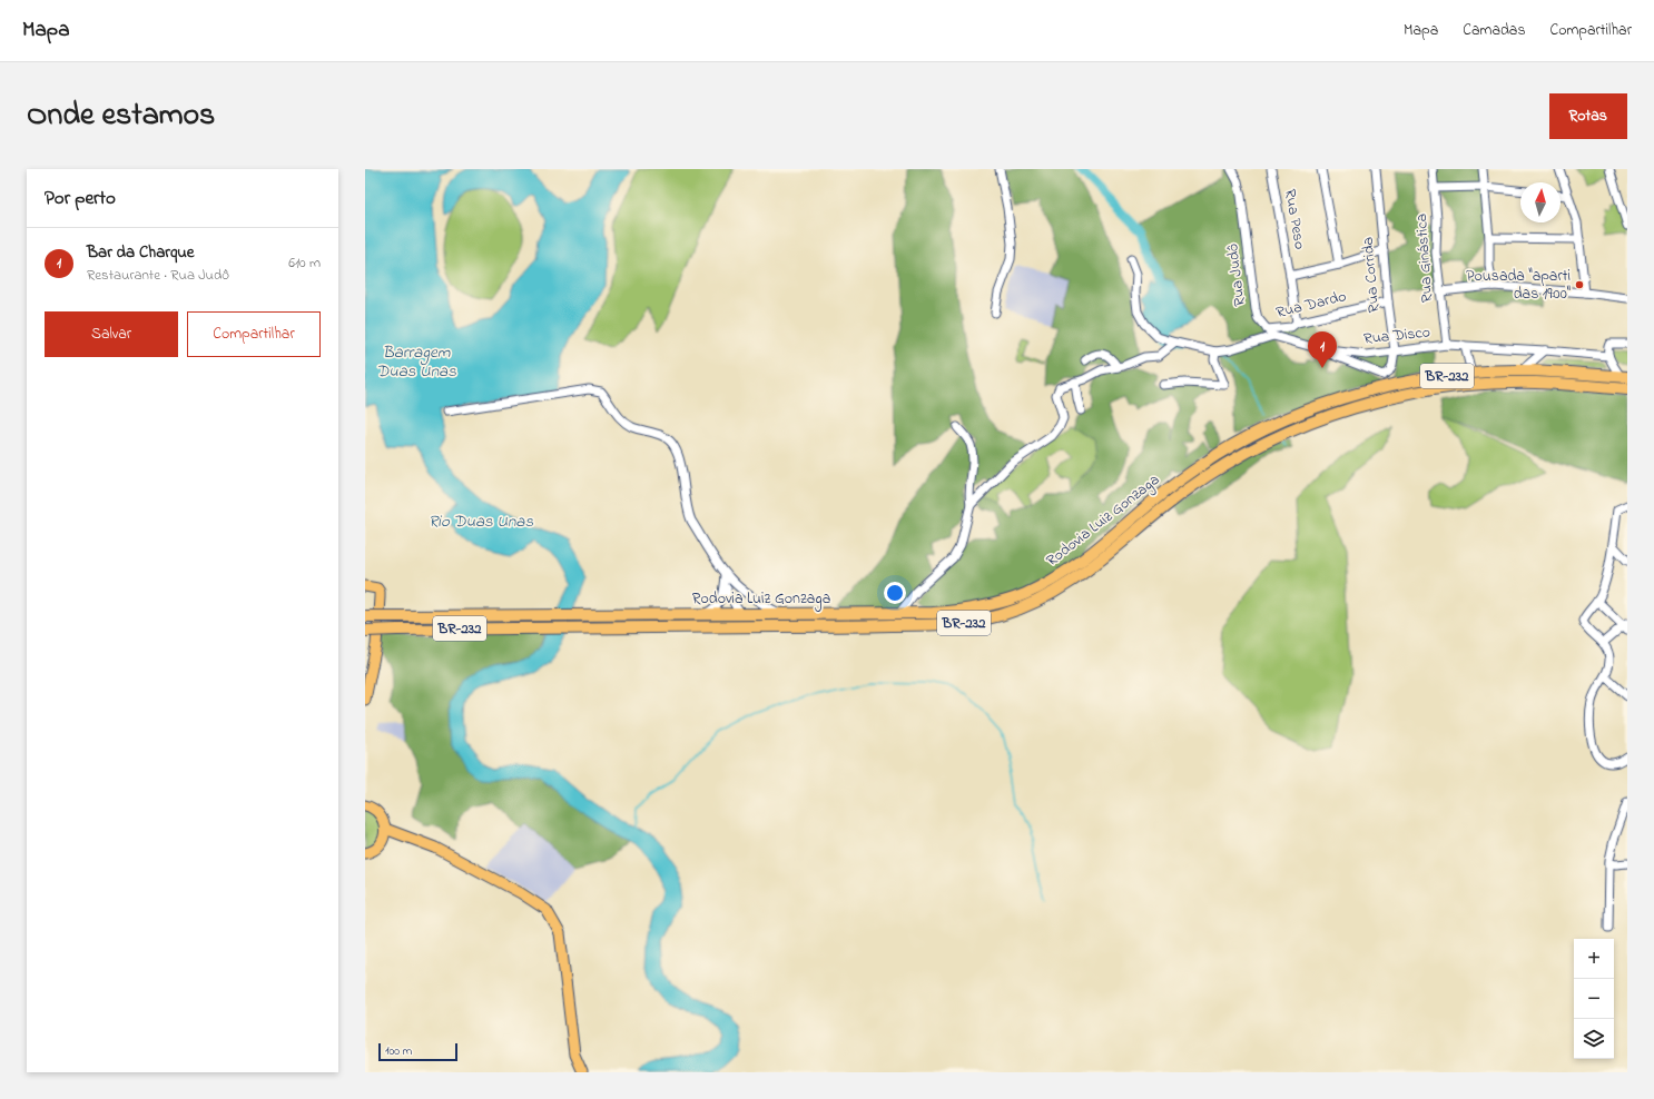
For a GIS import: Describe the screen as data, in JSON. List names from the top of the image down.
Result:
{
  "streets": {
    "highway": ["BR-232", "Rodovia Luiz Gonzaga"],
    "street": [
      "Rua Peso",
      "Rua Ginástica",
      "Rua Judô",
      "Rua Corrida",
      "Rua Dardo",
      "Rua Disco"
    ]
  },
  "crossings": [
    ["Rua Peso", "Rua Corrida"],
    ["Rua Peso", "Rua Dardo"],
    ["Rua Ginástica", "Rua Disco"],
    ["Rua Judô", "Rua Corrida"],
    ["Rua Judô", "Rua Dardo"],
    ["Rua Judô", "Rua Disco"],
    ["Rua Corrida", "Rua Dardo"],
    ["Rua Corrida", "Rua Disco"]
  ],
  "water": ["Barragem Duas Unas", "Rio Duas Unas"],
  "places": ["Pousada \"aparti das 19:00\""],
  "scale_bar": "100 m",
  "north": "top",
  "page": {
    "header": "Mapa",
    "nav": ["Mapa", "Camadas", "Compartilhar"],
    "title": "Onde estamos",
    "buttons": [
      "Rotas",
      ["Salvar", "Compartilhar"]
    ],
    "heading": "Por perto",
    "list": [
      {
        "mark": "1",
        "name": "Bar da Charque",
        "note": "Restaurante · Rua Judô",
        "value": "610 m"
      }
    ],
    "pins": "1",
    "map_buttons": ["+", "−"],
    "scale": "100 m"
  }
}
